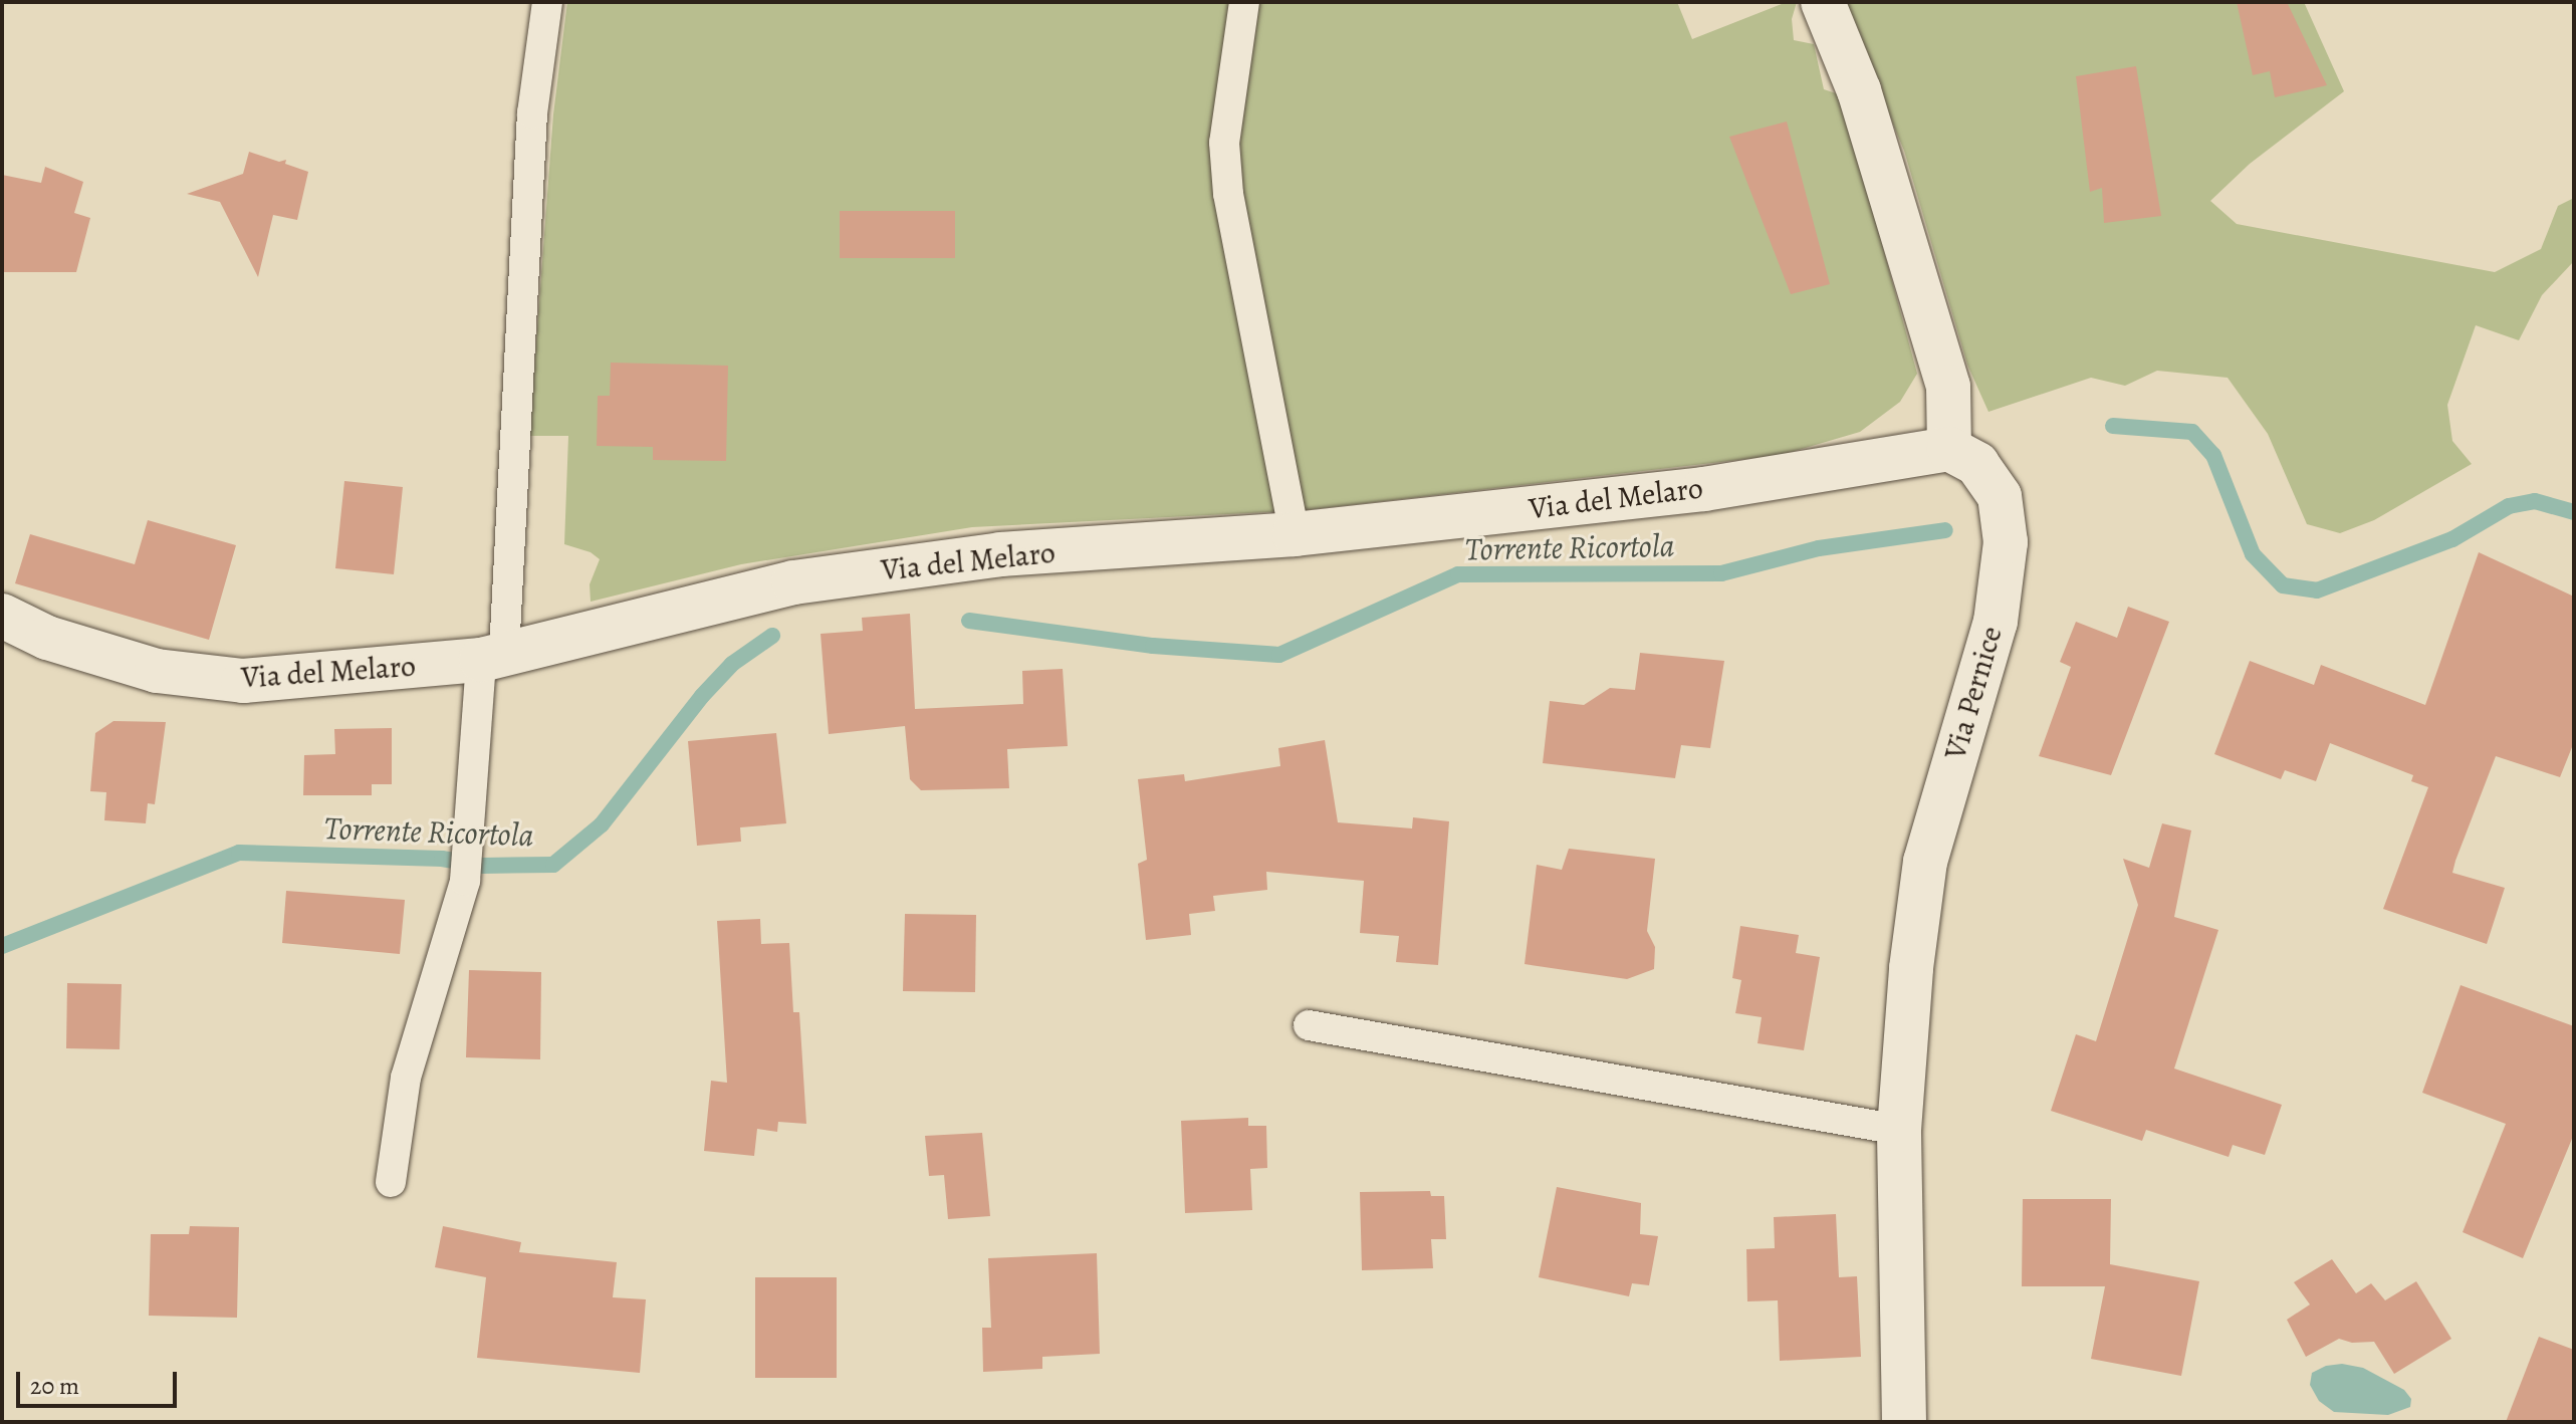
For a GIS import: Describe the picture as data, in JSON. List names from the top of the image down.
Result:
{
  "streets": {
    "street": ["Via del Melaro", "Via Pernice"]
  },
  "crossings": [
    ["Via del Melaro", "Via Pernice"]
  ],
  "water": ["Torrente Ricortola"],
  "scale_bar": "20 m"
}
